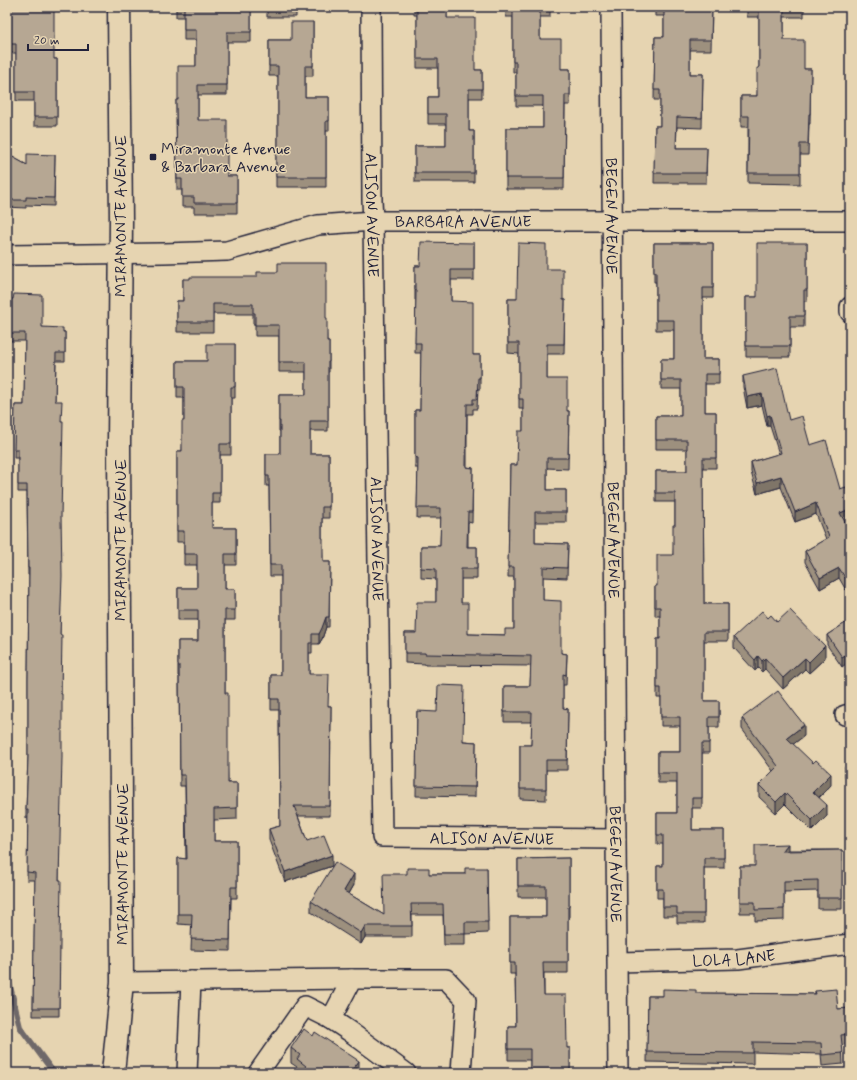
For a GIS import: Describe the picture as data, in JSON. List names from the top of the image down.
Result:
{
  "streets": {
    "main road": ["MIRAMONTE AVENUE"],
    "street": [
      "ALISON AVENUE",
      "BEGEN AVENUE",
      "BARBARA AVENUE",
      "LOLA LANE"
    ]
  },
  "crossings": [
    ["ALISON AVENUE", "BEGEN AVENUE"],
    ["ALISON AVENUE", "BARBARA AVENUE"],
    ["MIRAMONTE AVENUE", "BARBARA AVENUE"],
    ["BEGEN AVENUE", "BARBARA AVENUE"],
    ["BEGEN AVENUE", "LOLA LANE"]
  ],
  "places": {
    "transit": ["Miramonte Avenue & Barbara Avenue"]
  },
  "scale_bar": "20 m"
}
